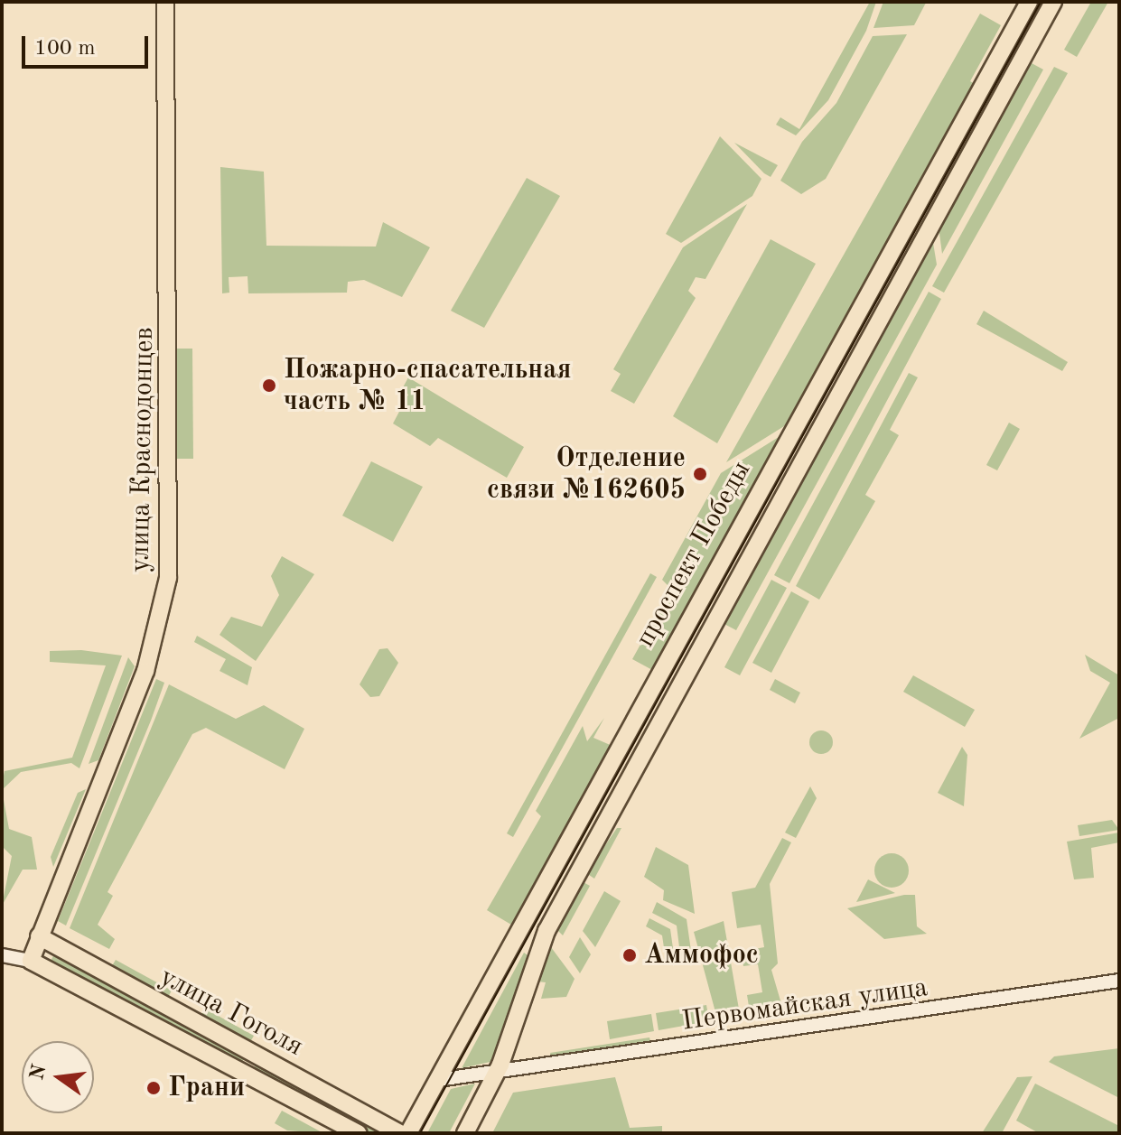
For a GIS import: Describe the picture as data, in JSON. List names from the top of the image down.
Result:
{
  "streets": {
    "main road": ["улица Краснодонцев", "проспект Победы", "улица Гоголя"],
    "street": ["Первомайская улица"]
  },
  "crossings": [
    ["улица Краснодонцев", "улица Гоголя"],
    ["проспект Победы", "Первомайская улица"]
  ],
  "places": [
    "Пожарно-спасательная часть № 11",
    "Отделение связи №162605",
    "Аммофос",
    "Грани"
  ],
  "scale_bar": "100 m",
  "north": "left"
}
